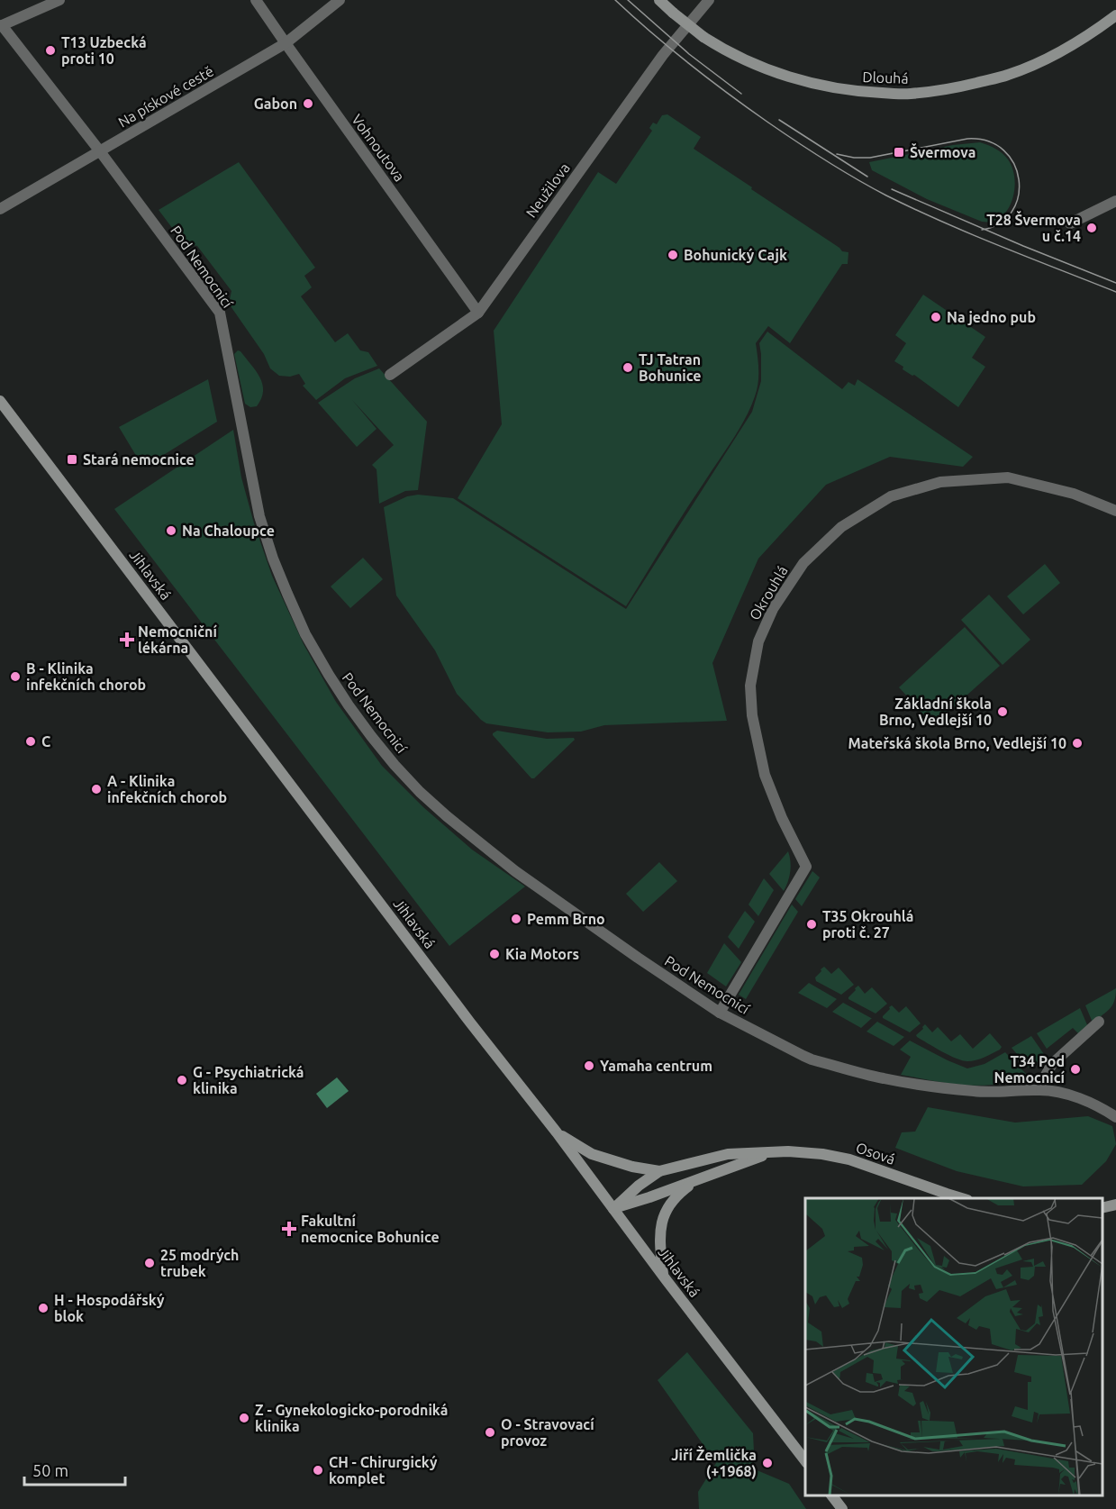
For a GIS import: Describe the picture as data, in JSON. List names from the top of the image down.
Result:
{
  "streets": {
    "main road": ["Dlouhá", "Jihlavská", "Osová"],
    "street": [
      "Na pískové cestě",
      "Vohnoutova",
      "Neužilova",
      "Pod Nemocnicí",
      "Okrouhlá"
    ]
  },
  "crossings": [
    ["Na pískové cestě", "Vohnoutova"],
    ["Na pískové cestě", "Pod Nemocnicí"],
    ["Vohnoutova", "Neužilova"],
    ["Pod Nemocnicí", "Okrouhlá"],
    ["Jihlavská", "Osová"]
  ],
  "places": {
    "other": [
      "T13 Uzbecká proti 10",
      "Gabon",
      "T28 Švermova u č.14",
      "Bohunický Cajk",
      "Na jedno pub",
      "TJ Tatran Bohunice",
      "Na Chaloupce",
      "B - Klinika infekčních chorob",
      "Základní škola Brno, Vedlejší 10",
      "C",
      "Mateřská škola Brno, Vedlejší 10",
      "A - Klinika infekčních chorob",
      "Pemm Brno",
      "T35 Okrouhlá proti č. 27",
      "Kia Motors",
      "Yamaha centrum",
      "T34 Pod Nemocnicí",
      "G - Psychiatrická klinika",
      "25 modrých trubek",
      "H - Hospodářský blok",
      "Z - Gynekologicko-porodniká klinika",
      "O - Stravovací provoz",
      "Jiří Žemlička (+1968)",
      "CH - Chirurgický komplet"
    ],
    "transit": ["Švermova", "Stará nemocnice"],
    "health": ["Nemocniční lékárna", "Fakultní nemocnice Bohunice"]
  },
  "scale_bar": "50 m"
}
